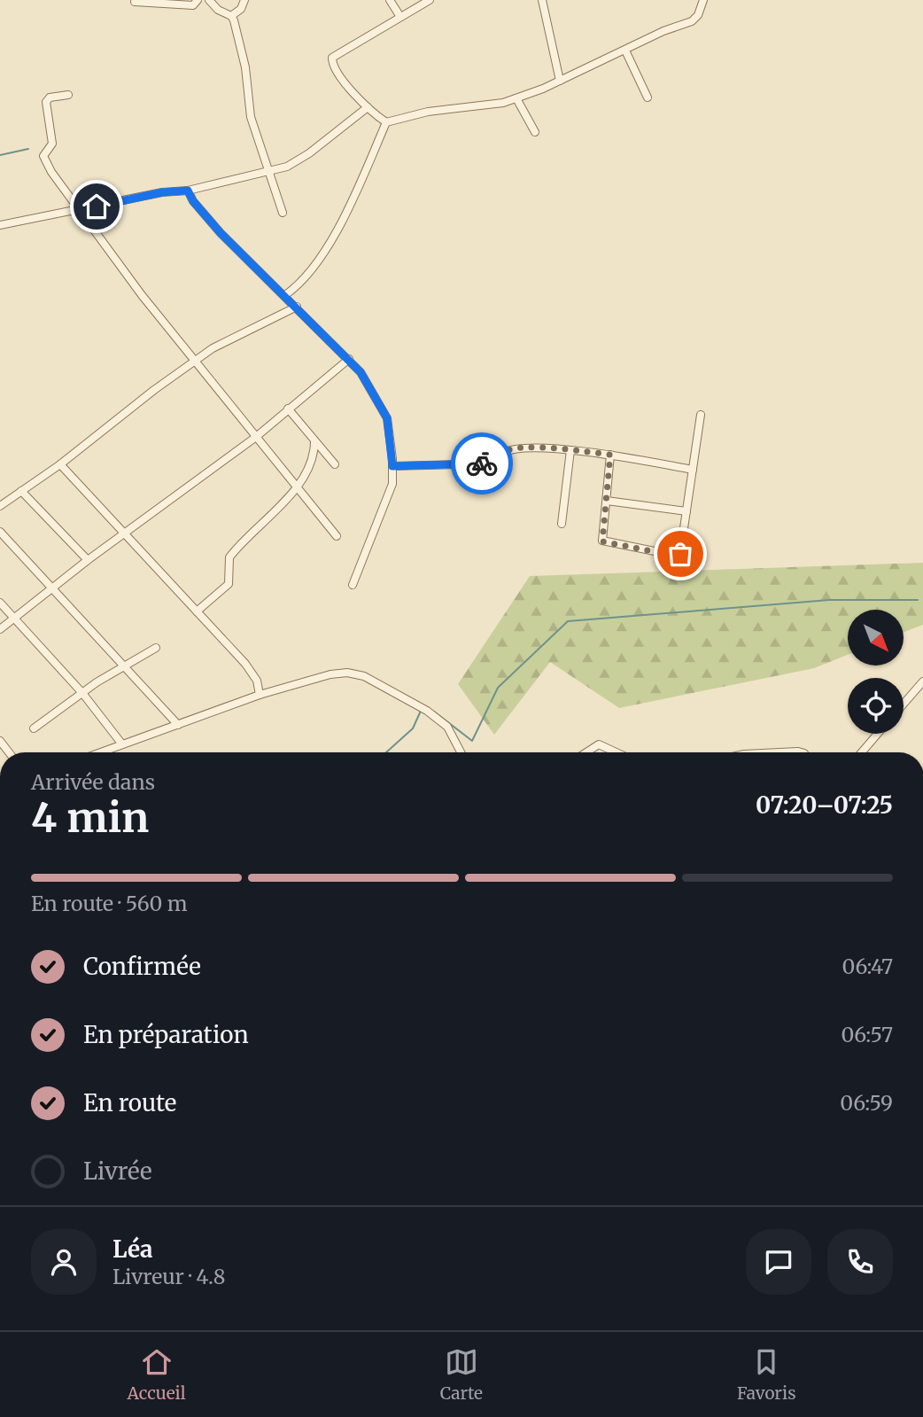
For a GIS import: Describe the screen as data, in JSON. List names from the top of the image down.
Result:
{
  "north": "bottom right",
  "page": {
    "heading": ["4 min", "Arrivée dans", "07:20–07:25"],
    "panel": ["Léa", "Livreur · 4.8"],
    "bar": "En route · 560 m",
    "list": [
      ["Confirmée", "06:47"],
      ["En préparation", "06:57"],
      ["En route", "06:59"],
      "Livrée"
    ],
    "tabs": ["Accueil", "Carte", "Favoris"]
  }
}
